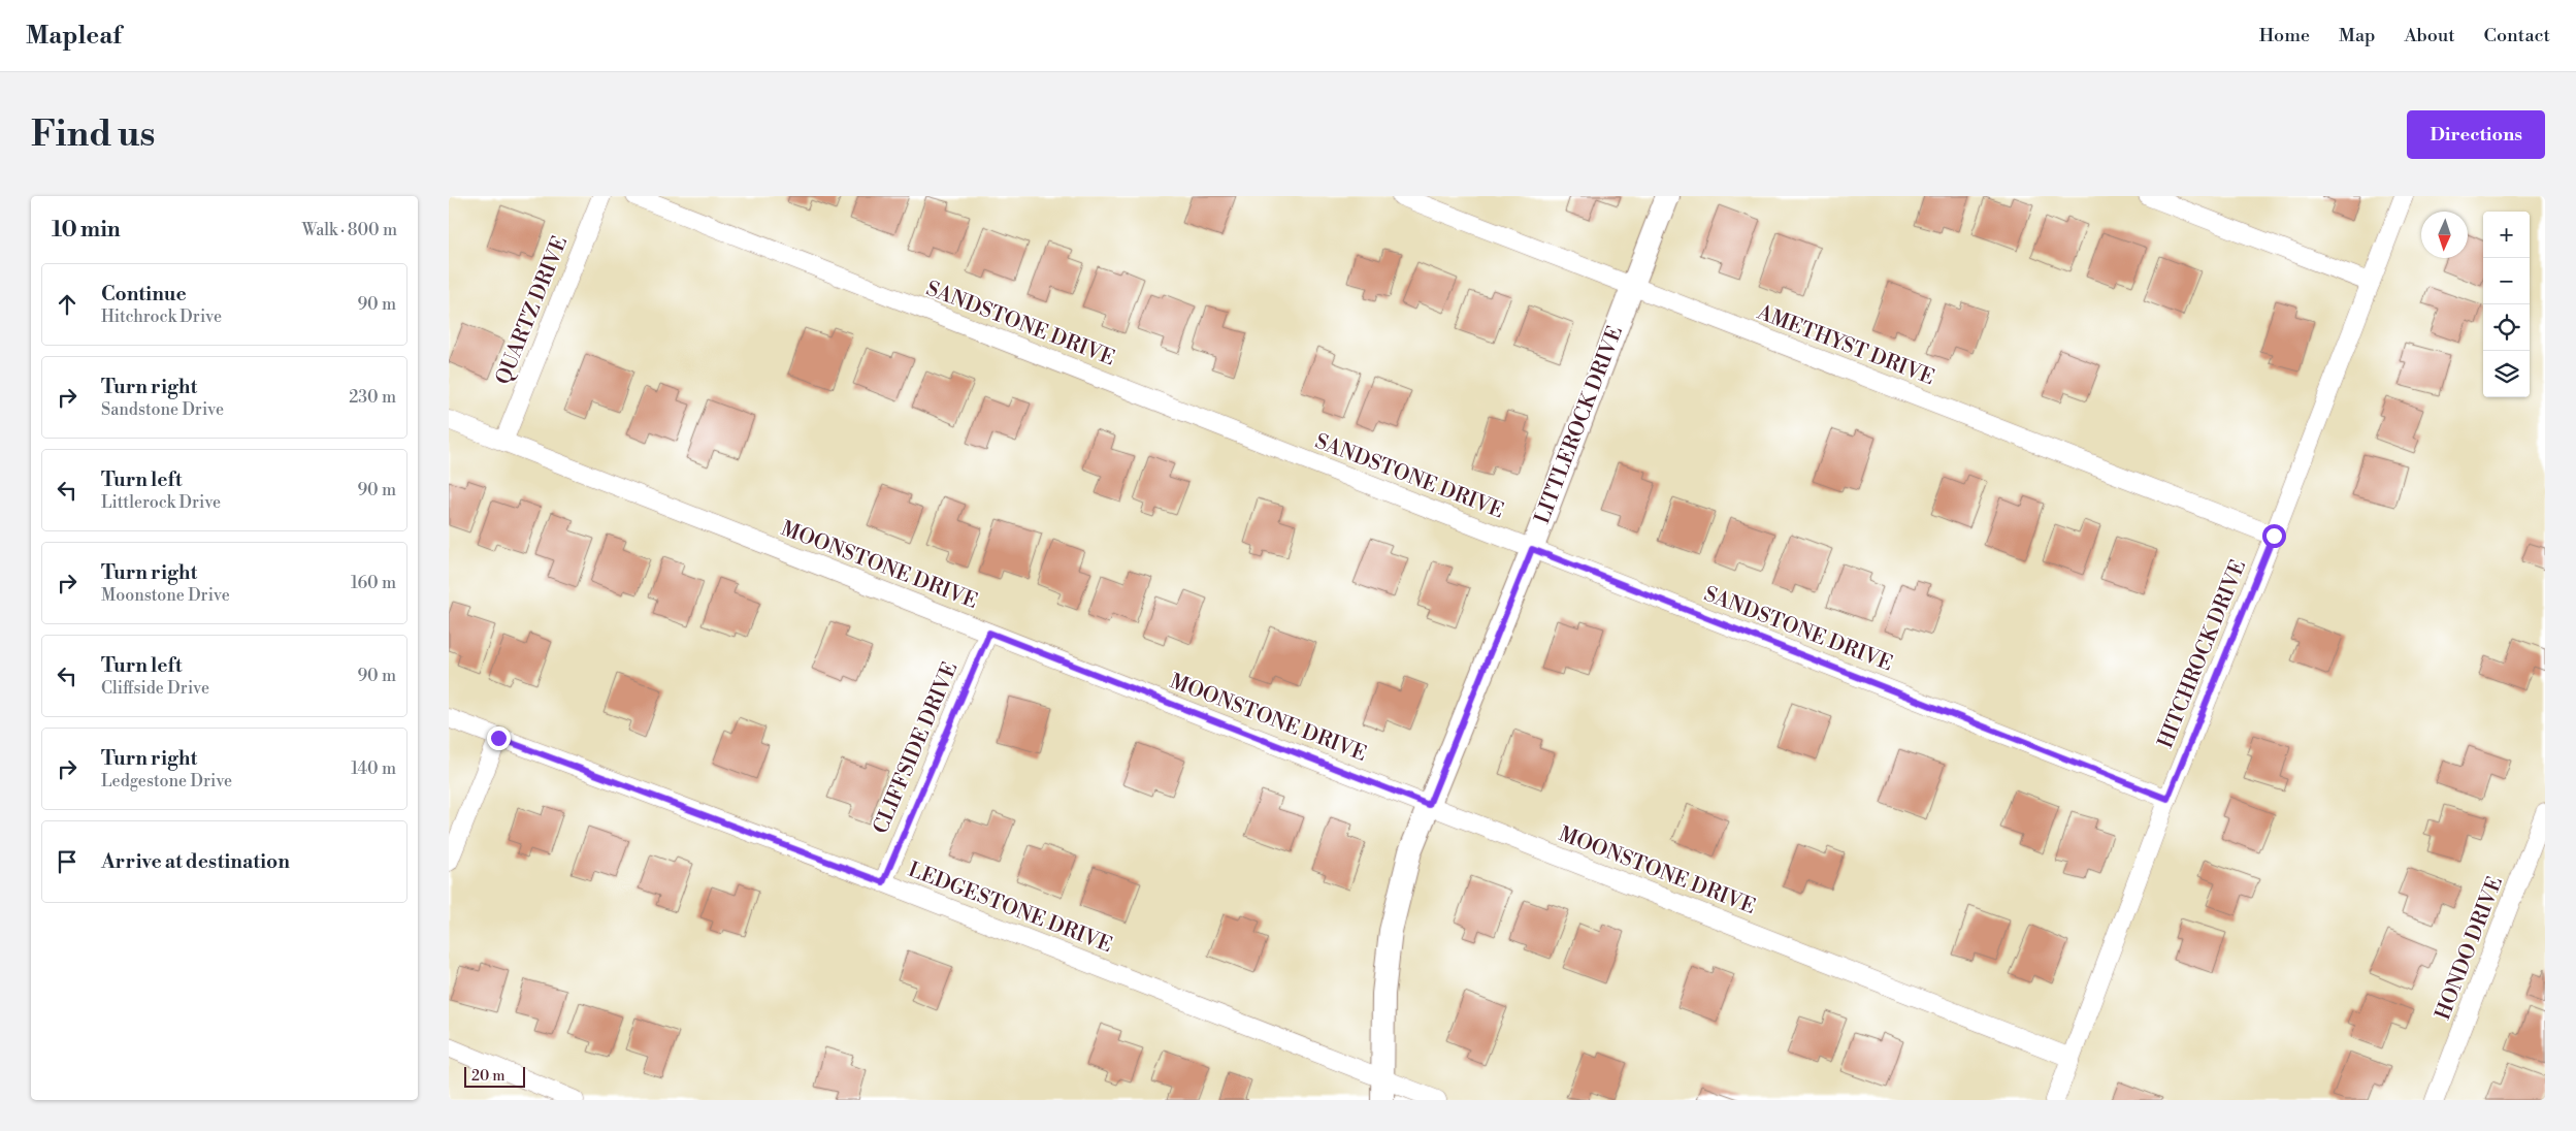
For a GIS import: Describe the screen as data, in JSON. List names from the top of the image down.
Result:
{
  "streets": {
    "street": [
      "QUARTZ DRIVE",
      "SANDSTONE DRIVE",
      "AMETHYST DRIVE",
      "LITTLEROCK DRIVE",
      "MOONSTONE DRIVE",
      "HITCHROCK DRIVE",
      "CLIFFSIDE DRIVE",
      "LEDGESTONE DRIVE",
      "HONDO DRIVE"
    ]
  },
  "crossings": [
    ["QUARTZ DRIVE", "MOONSTONE DRIVE"],
    ["SANDSTONE DRIVE", "LITTLEROCK DRIVE"],
    ["SANDSTONE DRIVE", "HITCHROCK DRIVE"],
    ["AMETHYST DRIVE", "LITTLEROCK DRIVE"],
    ["AMETHYST DRIVE", "HITCHROCK DRIVE"],
    ["LITTLEROCK DRIVE", "MOONSTONE DRIVE"],
    ["LITTLEROCK DRIVE", "LEDGESTONE DRIVE"],
    ["MOONSTONE DRIVE", "HITCHROCK DRIVE"],
    ["MOONSTONE DRIVE", "CLIFFSIDE DRIVE"],
    ["CLIFFSIDE DRIVE", "LEDGESTONE DRIVE"]
  ],
  "scale_bar": "20 m",
  "north": "bottom",
  "page": {
    "header": "Mapleaf",
    "nav": [
      "Home",
      "Map",
      "About",
      "Contact"
    ],
    "buttons": "Directions",
    "title": "Find us",
    "heading": ["10 min", "Walk · 800 m"],
    "map_buttons": ["+", "−"],
    "list": [
      ["Continue", "Hitchrock Drive", "90 m"],
      ["Turn right", "Sandstone Drive", "230 m"],
      ["Turn left", "Littlerock Drive", "90 m"],
      ["Turn right", "Moonstone Drive", "160 m"],
      ["Turn left", "Cliffside Drive", "90 m"],
      ["Turn right", "Ledgestone Drive", "140 m"],
      "Arrive at destination"
    ],
    "scale": "20 m"
  }
}
